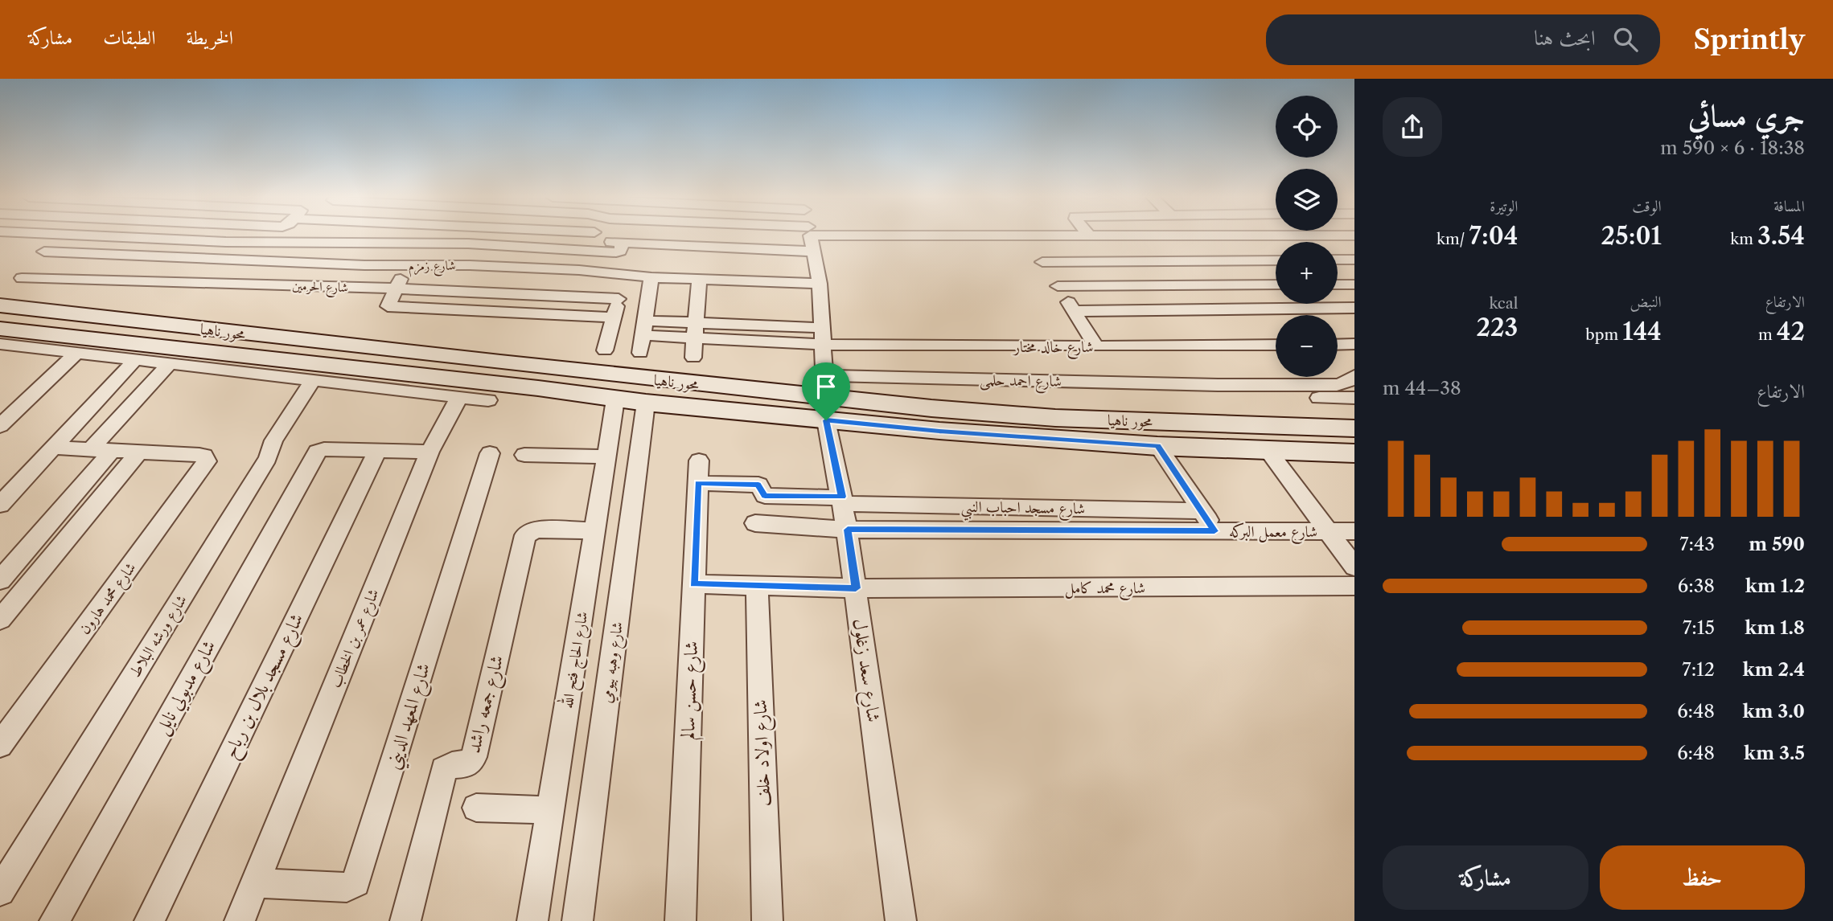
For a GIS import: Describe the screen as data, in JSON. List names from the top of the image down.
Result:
{
  "streets": {
    "main road": ["محور ناهيا"],
    "street": [
      "شارع زمزم",
      "شارع الحرمين",
      "شارع خالد مختار",
      "شارع احمد حلمى",
      "شارع مسجد احباب النبي",
      "شارع معمل البركه",
      "شارع محمد كامل",
      "شارع محمد هارون",
      "شارع ورشه البلاط",
      "شارع عمر بن الخطاب",
      "شارع الحاج فتح الله",
      "شارع وهبه بيومي",
      "شارع سعد زغلول",
      "شارع مسجد بلال بن رباح",
      "شارع مدبولي نايل",
      "شارع حسن سالم",
      "شارع جمعه راشد",
      "شارع المعهد الديني",
      "شارع اولاد خلف"
    ]
  },
  "crossings": [
    ["شارع زمزم", "شارع سعد زغلول"],
    ["محور ناهيا", "شارع الحاج فتح الله"],
    ["محور ناهيا", "شارع وهبه بيومي"],
    ["محور ناهيا", "شارع سعد زغلول"],
    ["شارع خالد مختار", "شارع سعد زغلول"],
    ["شارع احمد حلمى", "شارع سعد زغلول"],
    ["شارع مسجد احباب النبي", "شارع سعد زغلول"],
    ["شارع مسجد احباب النبي", "شارع حسن سالم"],
    ["شارع معمل البركه", "شارع سعد زغلول"],
    ["شارع محمد كامل", "شارع سعد زغلول"],
    ["شارع محمد كامل", "شارع حسن سالم"],
    ["شارع محمد كامل", "شارع اولاد خلف"],
    ["شارع عمر بن الخطاب", "شارع المعهد الديني"],
    ["شارع الحاج فتح الله", "شارع جمعه راشد"],
    ["شارع مسجد بلال بن رباح", "شارع مدبولي نايل"]
  ],
  "page": {
    "header": "Sprintly",
    "search": "ابحث هنا",
    "nav": ["الخريطة", "الطبقات", "مشاركة"],
    "heading": ["جري مسائي", "18:38 · 6 × 590 m"],
    "map_buttons": ["+", "−"],
    "stats": [
      ["المسافة", "3.54 km"],
      ["الوقت", "25:01"],
      ["الوتيرة", "7:04 /km"],
      ["الارتفاع", "42 m"],
      ["النبض", "144 bpm"],
      ["kcal", "223"]
    ],
    "chart": ["الارتفاع", "38–44 m"],
    "list": [
      {
        "name": "590 m",
        "note": "7:43"
      },
      {
        "name": "1.2 km",
        "note": "6:38"
      },
      {
        "name": "1.8 km",
        "note": "7:15"
      },
      {
        "name": "2.4 km",
        "note": "7:12"
      },
      {
        "name": "3.0 km",
        "note": "6:48"
      },
      {
        "name": "3.5 km",
        "note": "6:48"
      }
    ],
    "buttons": ["حفظ", "مشاركة"]
  }
}
